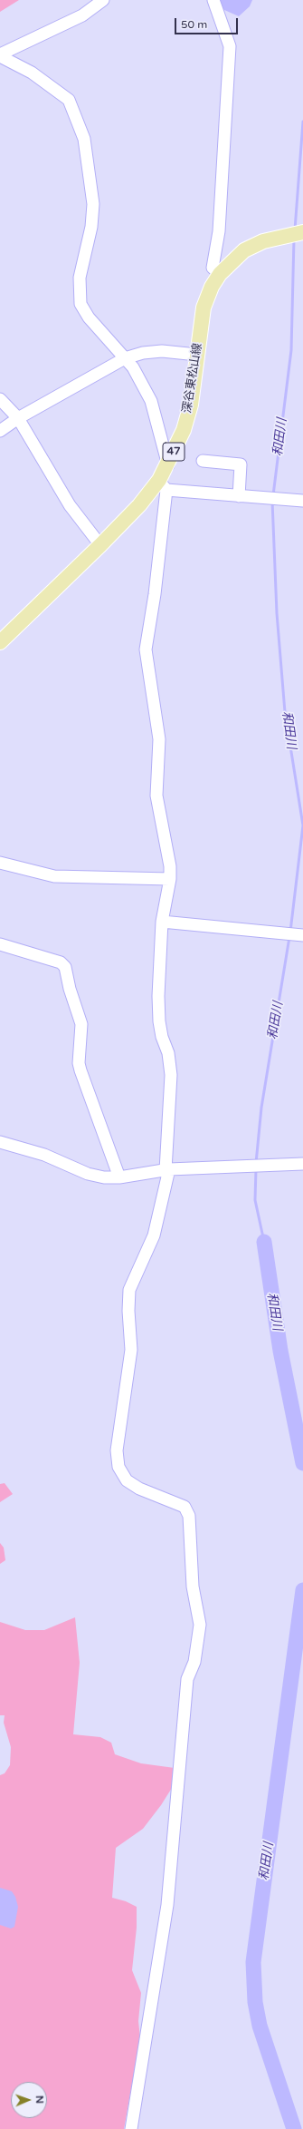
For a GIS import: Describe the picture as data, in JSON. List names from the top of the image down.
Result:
{
  "streets": {
    "main road": ["深谷東松山線", "47"]
  },
  "water": ["和田川"],
  "scale_bar": "50 m",
  "north": "right"
}
